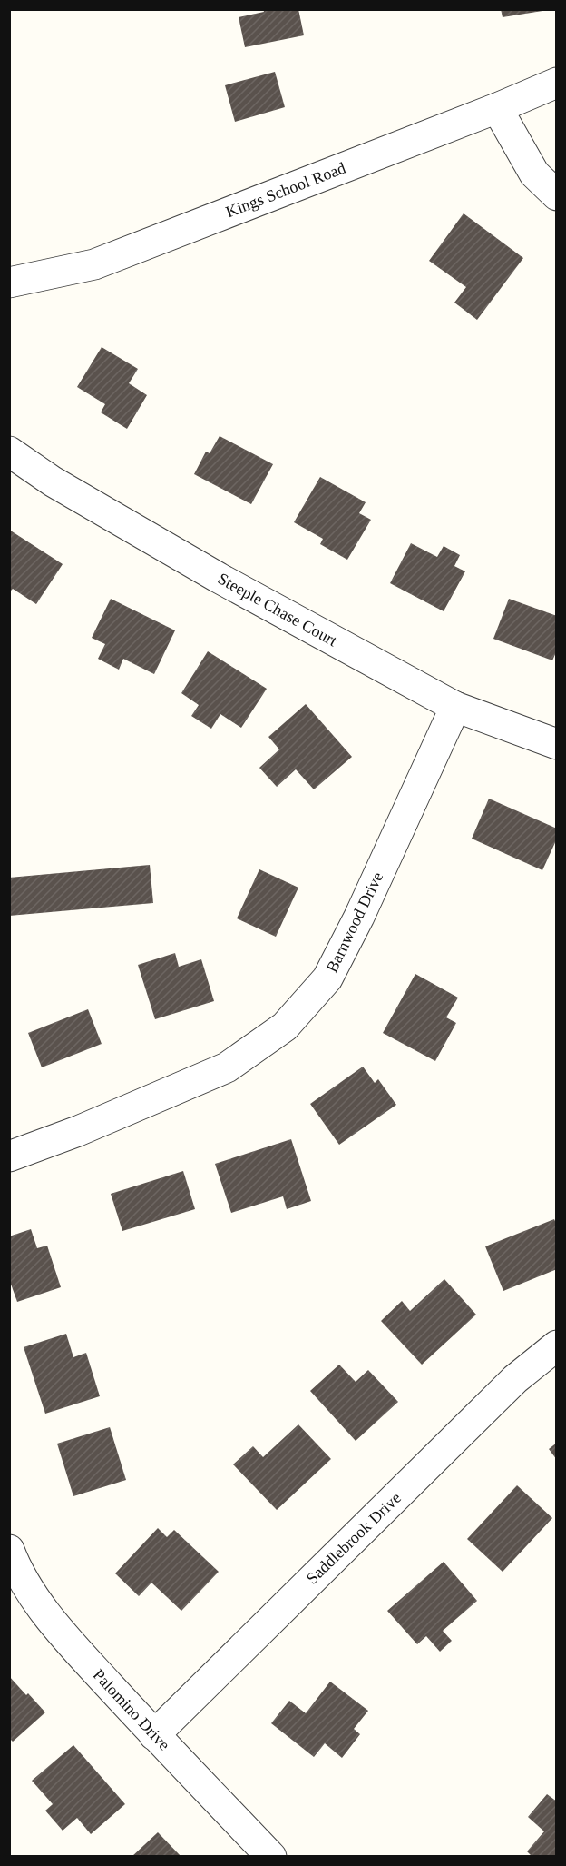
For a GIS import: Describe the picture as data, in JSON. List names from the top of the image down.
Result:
{
  "streets": {
    "street": [
      "Kings School Road",
      "Steeple Chase Court",
      "Barnwood Drive",
      "Saddlebrook Drive",
      "Palomino Drive"
    ]
  },
  "crossings": [
    ["Steeple Chase Court", "Barnwood Drive"],
    ["Saddlebrook Drive", "Palomino Drive"]
  ]
}
